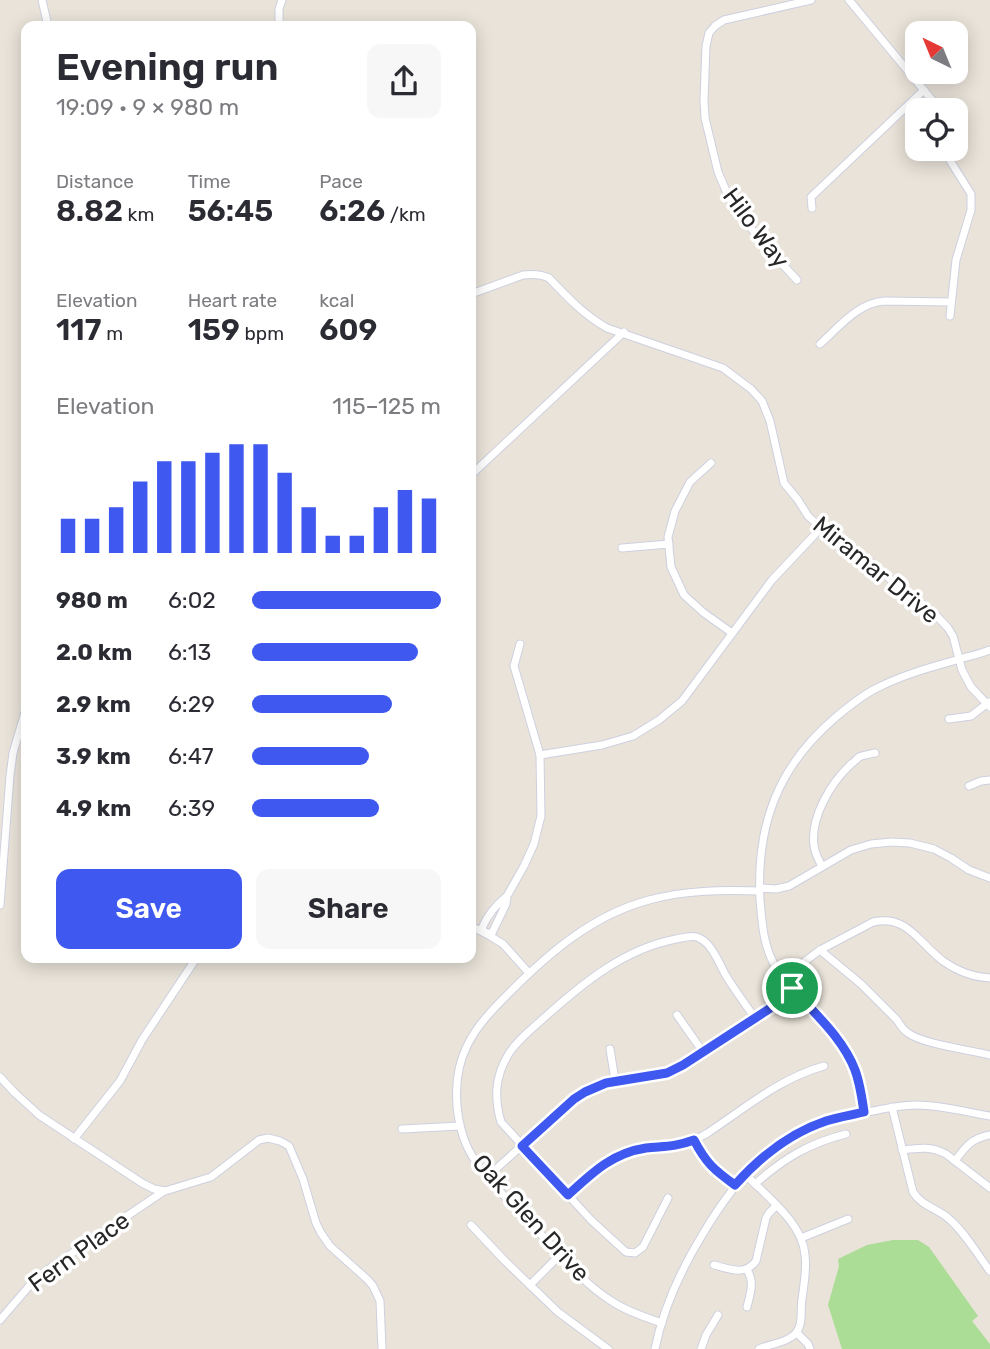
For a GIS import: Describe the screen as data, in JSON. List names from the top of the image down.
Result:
{
  "streets": {
    "street": [
      "Hilo Way",
      "Miramar Drive",
      "Oak Glen Drive",
      "Fern Place"
    ]
  },
  "north": "top left",
  "page": {
    "heading": ["Evening run", "19:09 · 9 × 980 m"],
    "stats": [
      ["Distance", "8.82 km"],
      ["Time", "56:45"],
      ["Pace", "6:26 /km"],
      ["Elevation", "117 m"],
      ["Heart rate", "159 bpm"],
      ["kcal", "609"]
    ],
    "chart": ["Elevation", "115–125 m"],
    "list": [
      {
        "name": "980 m",
        "note": "6:02"
      },
      {
        "name": "2.0 km",
        "note": "6:13"
      },
      {
        "name": "2.9 km",
        "note": "6:29"
      },
      {
        "name": "3.9 km",
        "note": "6:47"
      },
      {
        "name": "4.9 km",
        "note": "6:39"
      }
    ],
    "buttons": ["Save", "Share"]
  }
}
